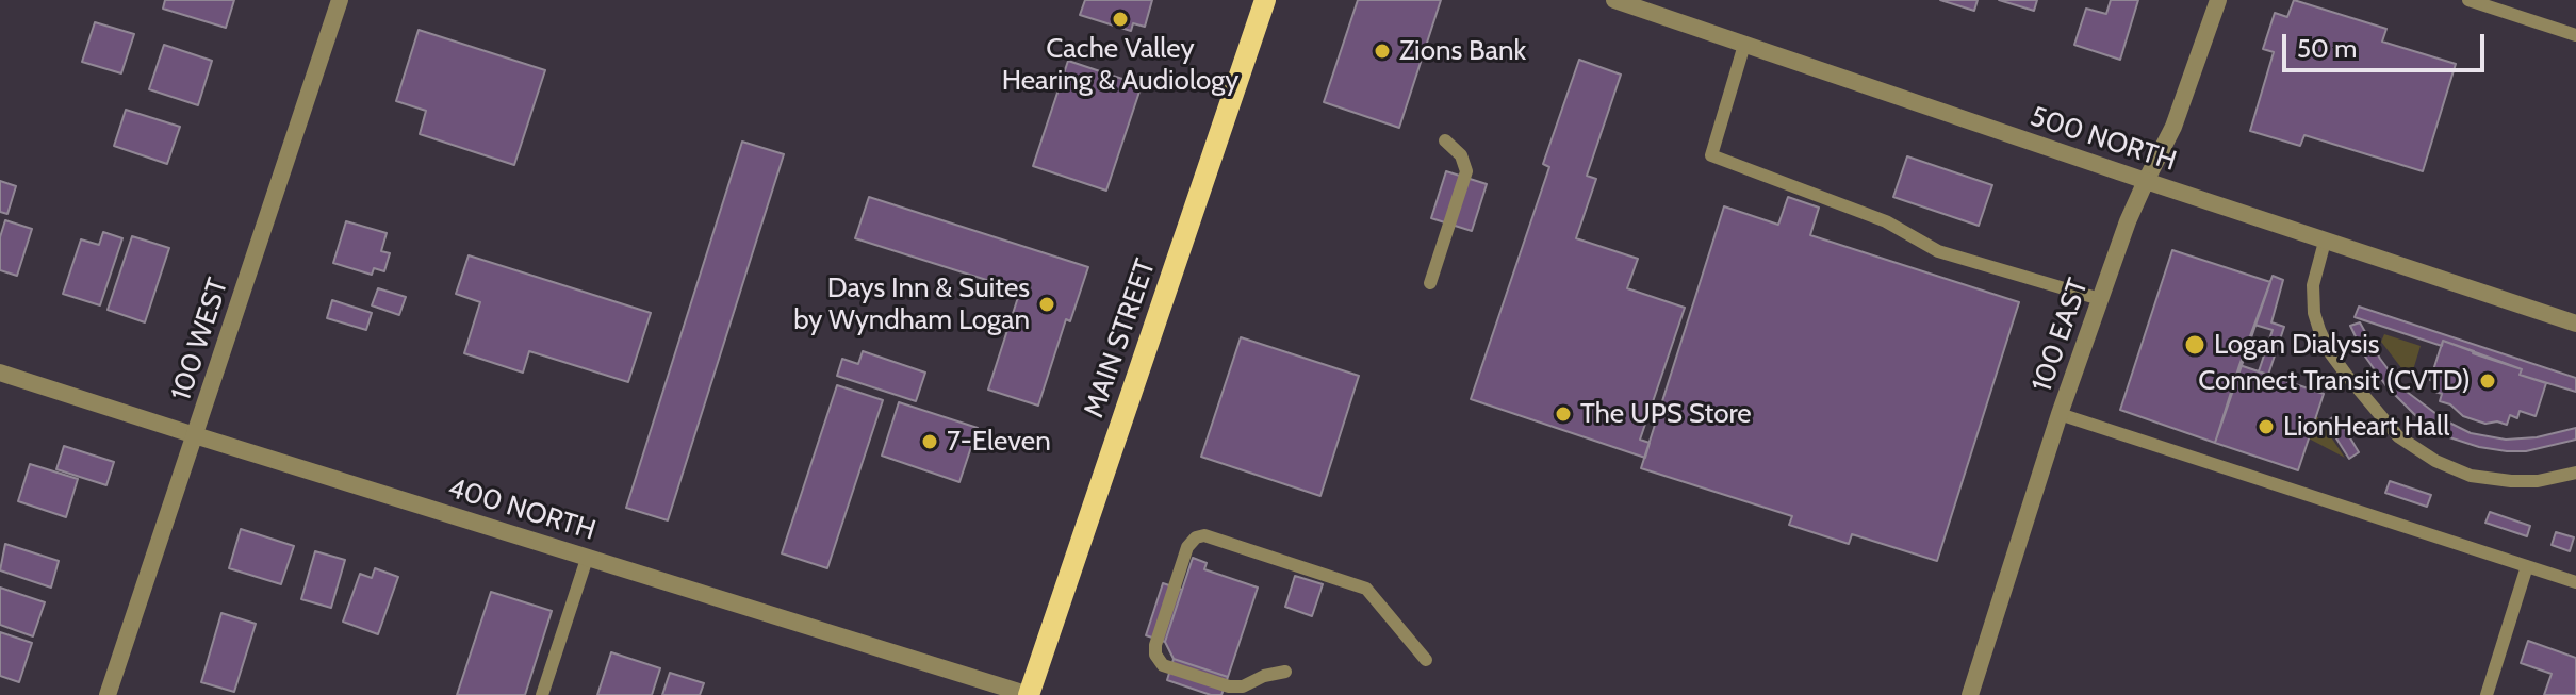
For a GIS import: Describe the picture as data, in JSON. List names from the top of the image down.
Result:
{
  "streets": {
    "main road": ["MAIN STREET"],
    "street": [
      "500 NORTH",
      "100 EAST",
      "100 WEST",
      "400 NORTH"
    ]
  },
  "crossings": [
    ["500 NORTH", "100 EAST"],
    ["MAIN STREET", "400 NORTH"],
    ["100 WEST", "400 NORTH"]
  ],
  "places": [
    "Cache Valley Hearing & Audiology",
    "Zions Bank",
    "Days Inn & Suites by Wyndham Logan",
    "Logan Dialysis",
    "Connect Transit (CVTD)",
    "The UPS Store",
    "LionHeart Hall",
    "7-Eleven"
  ],
  "scale_bar": "50 m"
}
